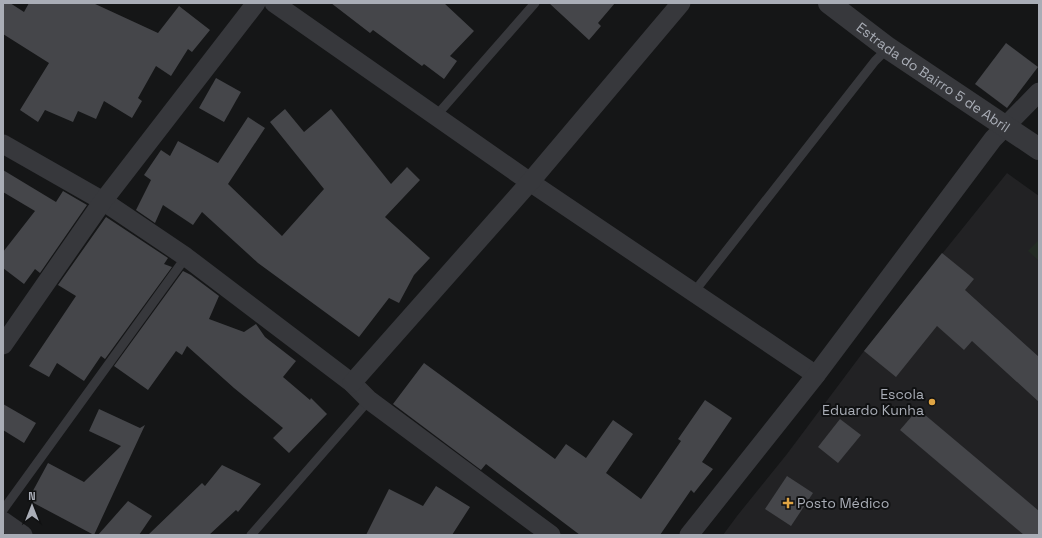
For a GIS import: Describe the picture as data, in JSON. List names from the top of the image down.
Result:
{
  "streets": {
    "street": ["Estrada do Bairro 5 de Abril"]
  },
  "places": {
    "other": ["Escola Eduardo Kunha"],
    "health": ["Posto Médico"]
  },
  "north": "top"
}
